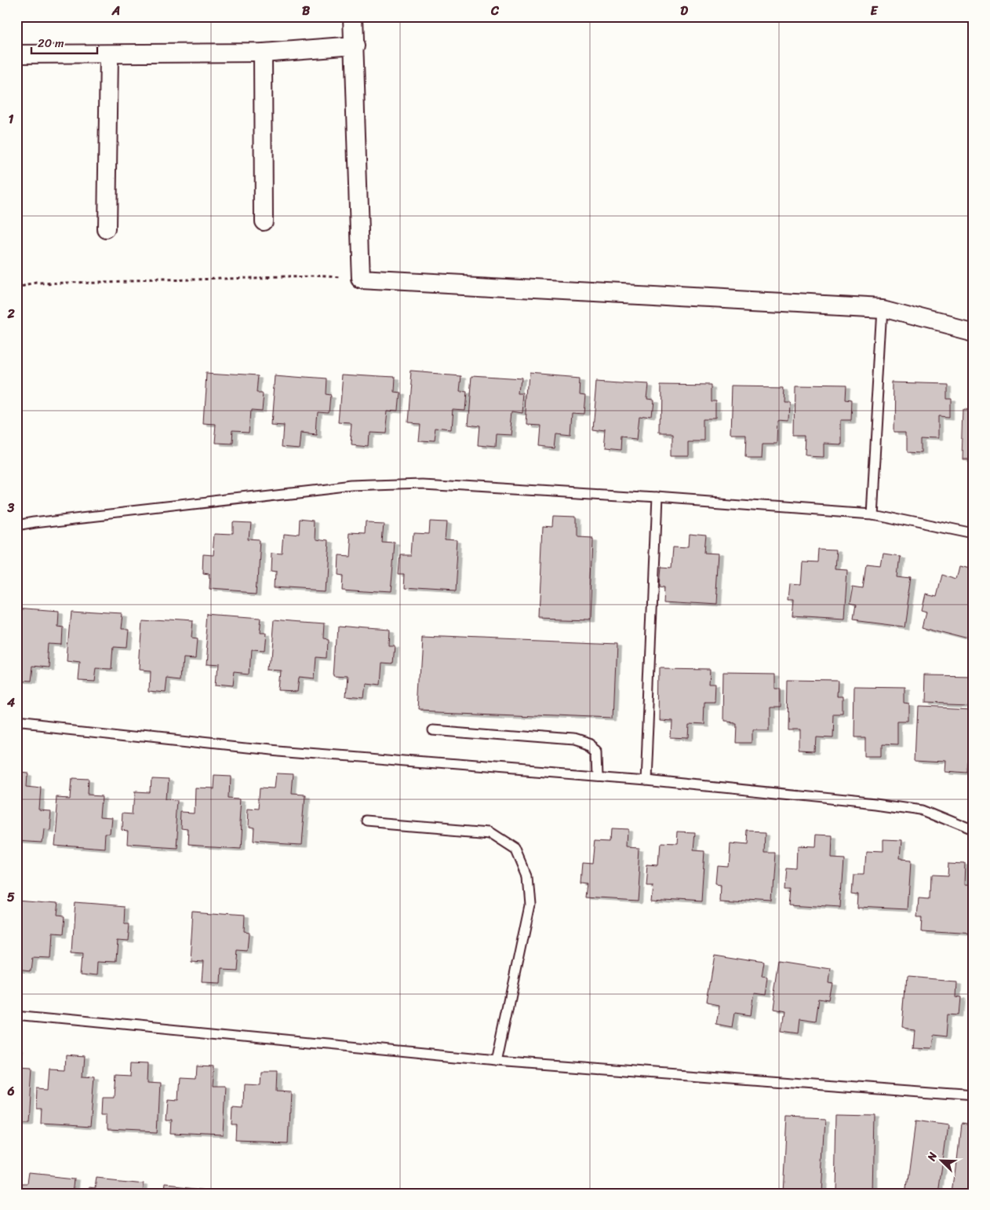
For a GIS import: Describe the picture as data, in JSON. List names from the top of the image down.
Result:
{
  "scale_bar": "20 m",
  "north": "top left",
  "grid": {
    "columns": [
      "A",
      "B",
      "C",
      "D",
      "E"
    ],
    "rows": [
      "1",
      "2",
      "3",
      "4",
      "5",
      "6"
    ]
  }
}
